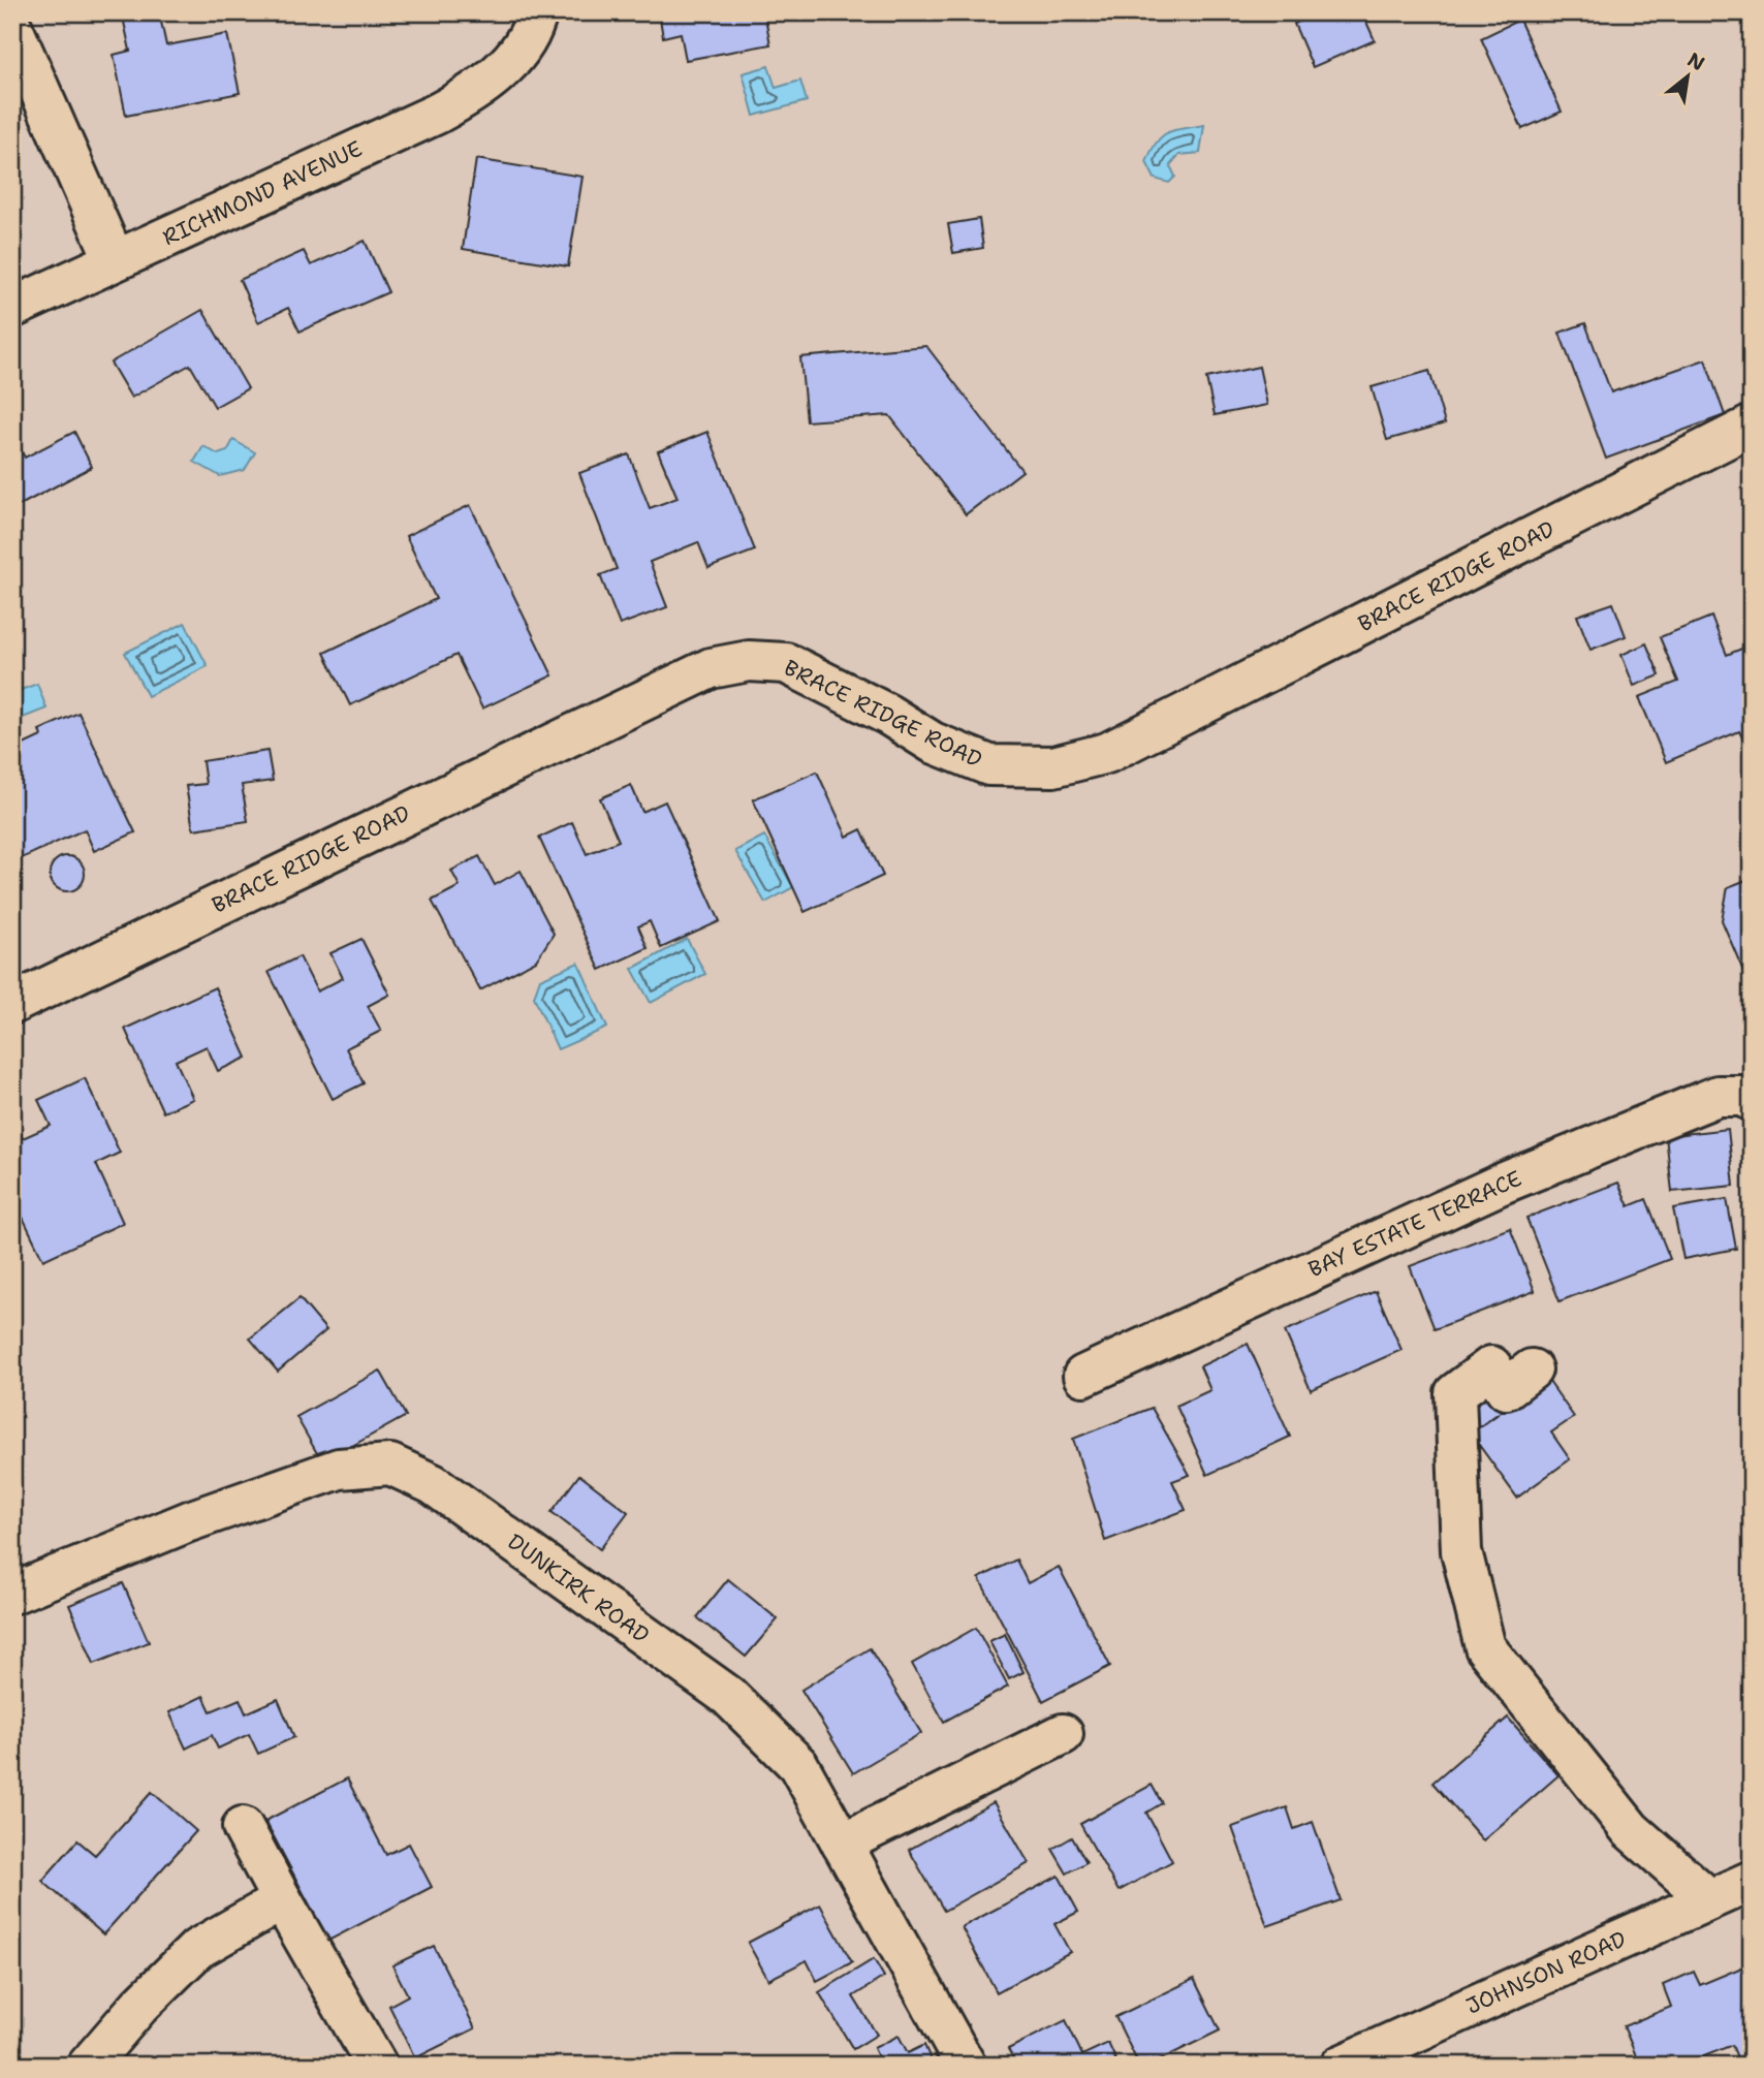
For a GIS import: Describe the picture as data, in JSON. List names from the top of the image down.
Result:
{
  "streets": {
    "street": [
      "RICHMOND AVENUE",
      "BRACE RIDGE ROAD",
      "BAY ESTATE TERRACE",
      "DUNKIRK ROAD",
      "JOHNSON ROAD"
    ]
  },
  "north": "top right"
}
